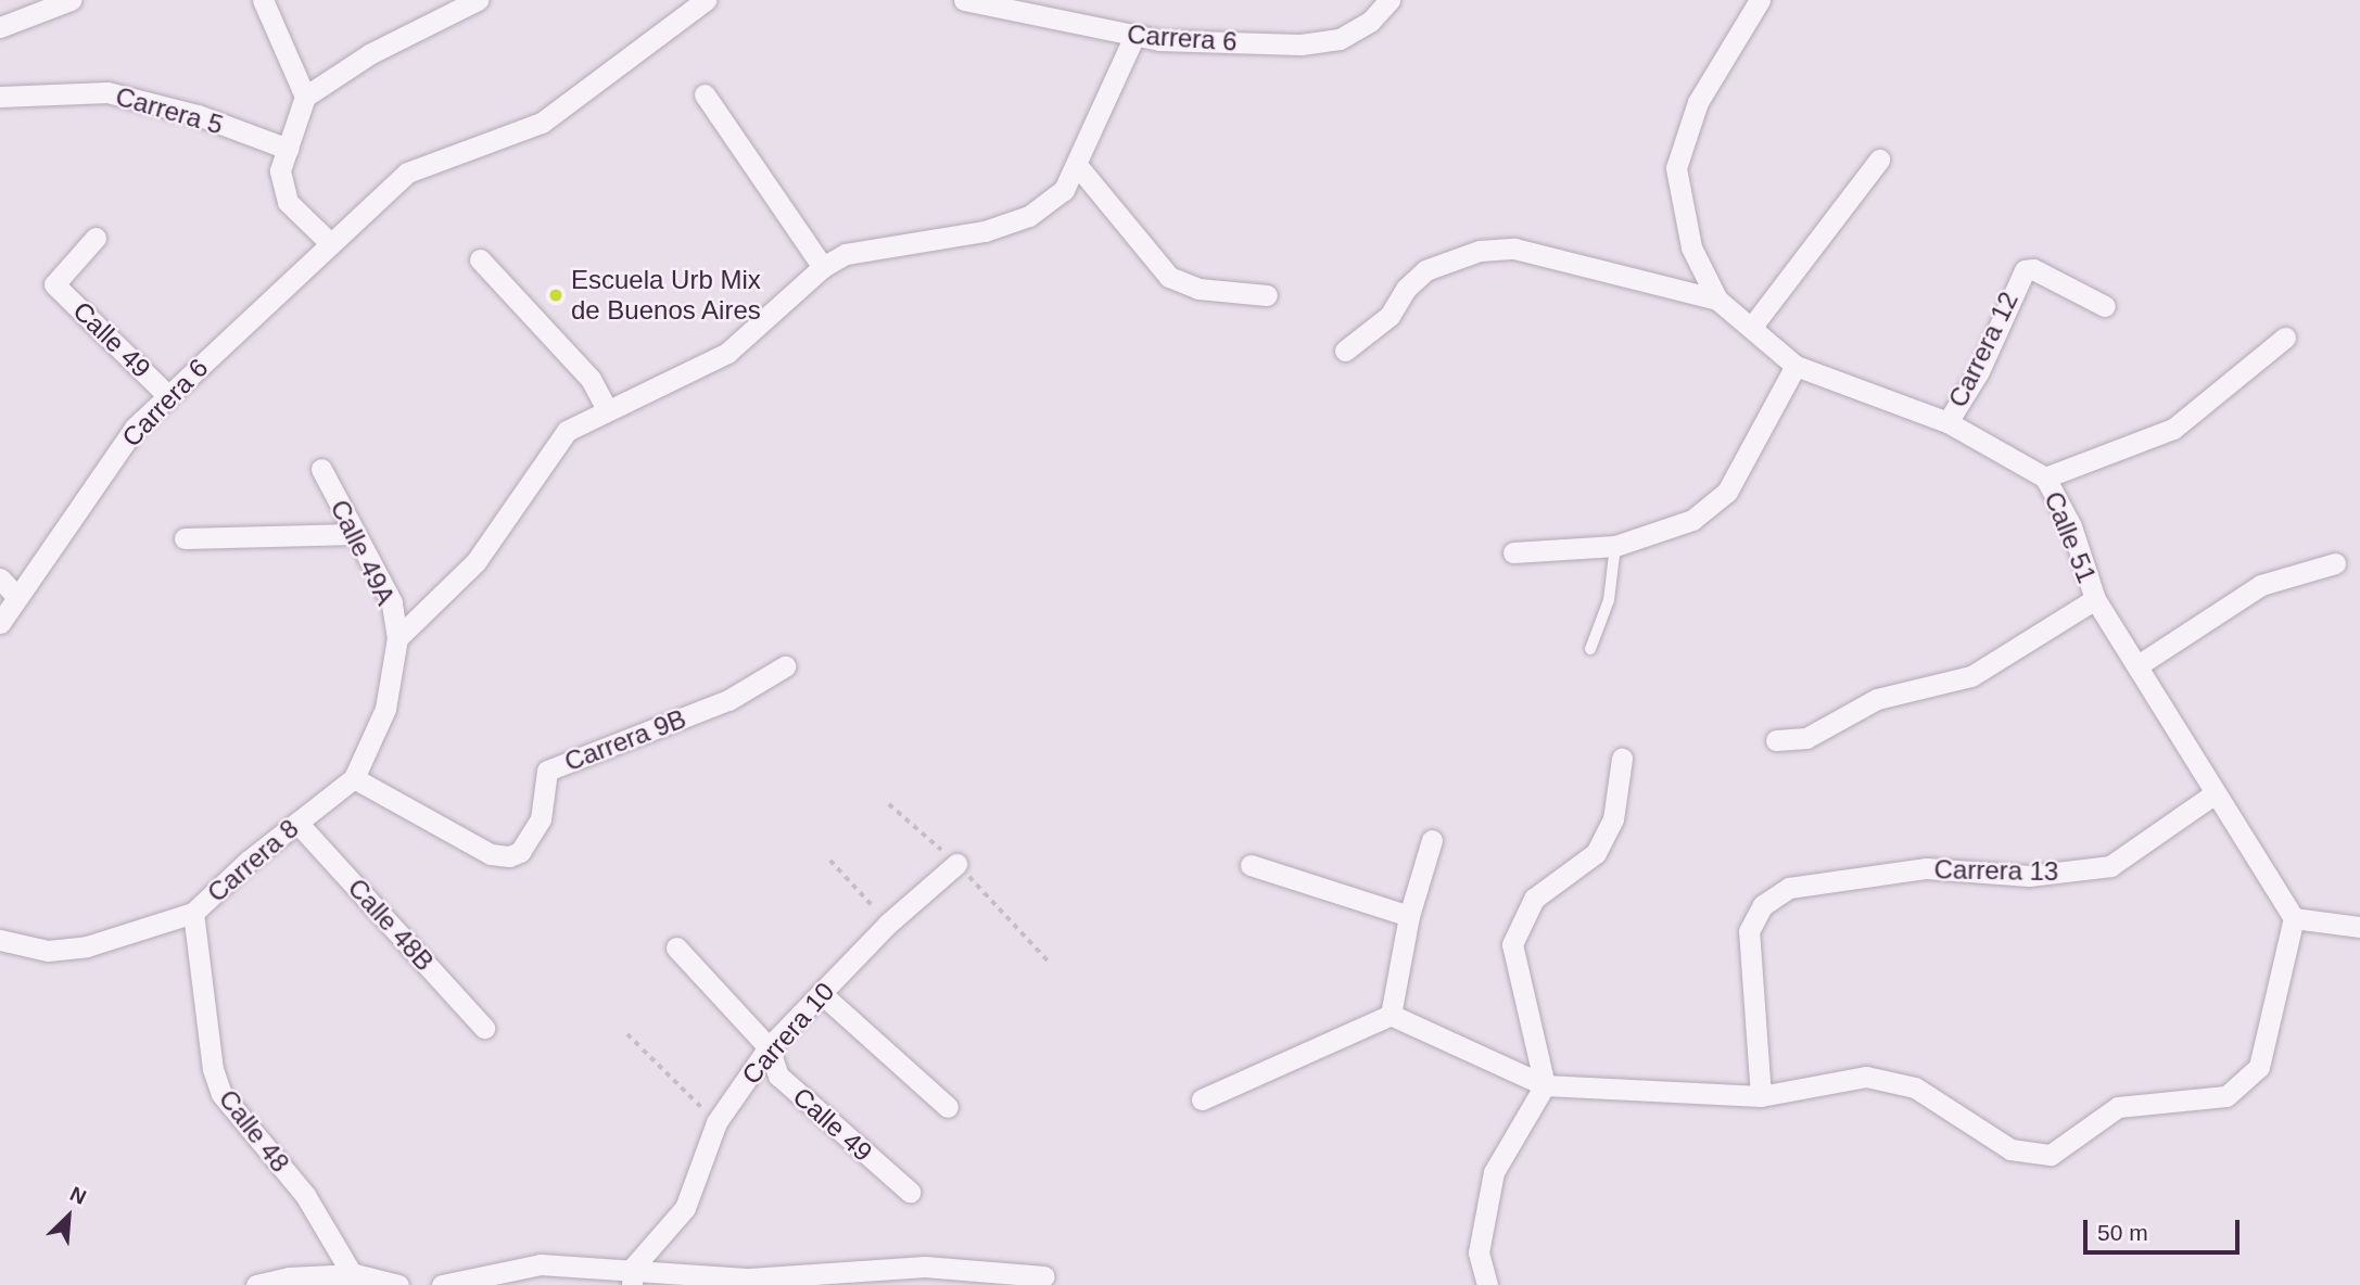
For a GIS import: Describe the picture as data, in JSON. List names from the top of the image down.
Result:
{
  "streets": {
    "street": [
      "Carrera 6",
      "Carrera 5",
      "Calle 49",
      "Carrera 12",
      "Calle 51",
      "Calle 49A",
      "Carrera 9B",
      "Carrera 8",
      "Carrera 13",
      "Calle 48B",
      "Carrera 10",
      "Calle 48"
    ]
  },
  "crossings": [
    ["Carrera 6", "Calle 49"],
    ["Calle 49", "Carrera 10"],
    ["Carrera 12", "Calle 51"],
    ["Calle 51", "Carrera 13"],
    ["Calle 49A", "Carrera 8"],
    ["Carrera 9B", "Carrera 8"],
    ["Carrera 8", "Calle 48B"],
    ["Carrera 8", "Calle 48"]
  ],
  "places": ["Escuela Urb Mix de Buenos Aires"],
  "scale_bar": "50 m",
  "north": "top right"
}
